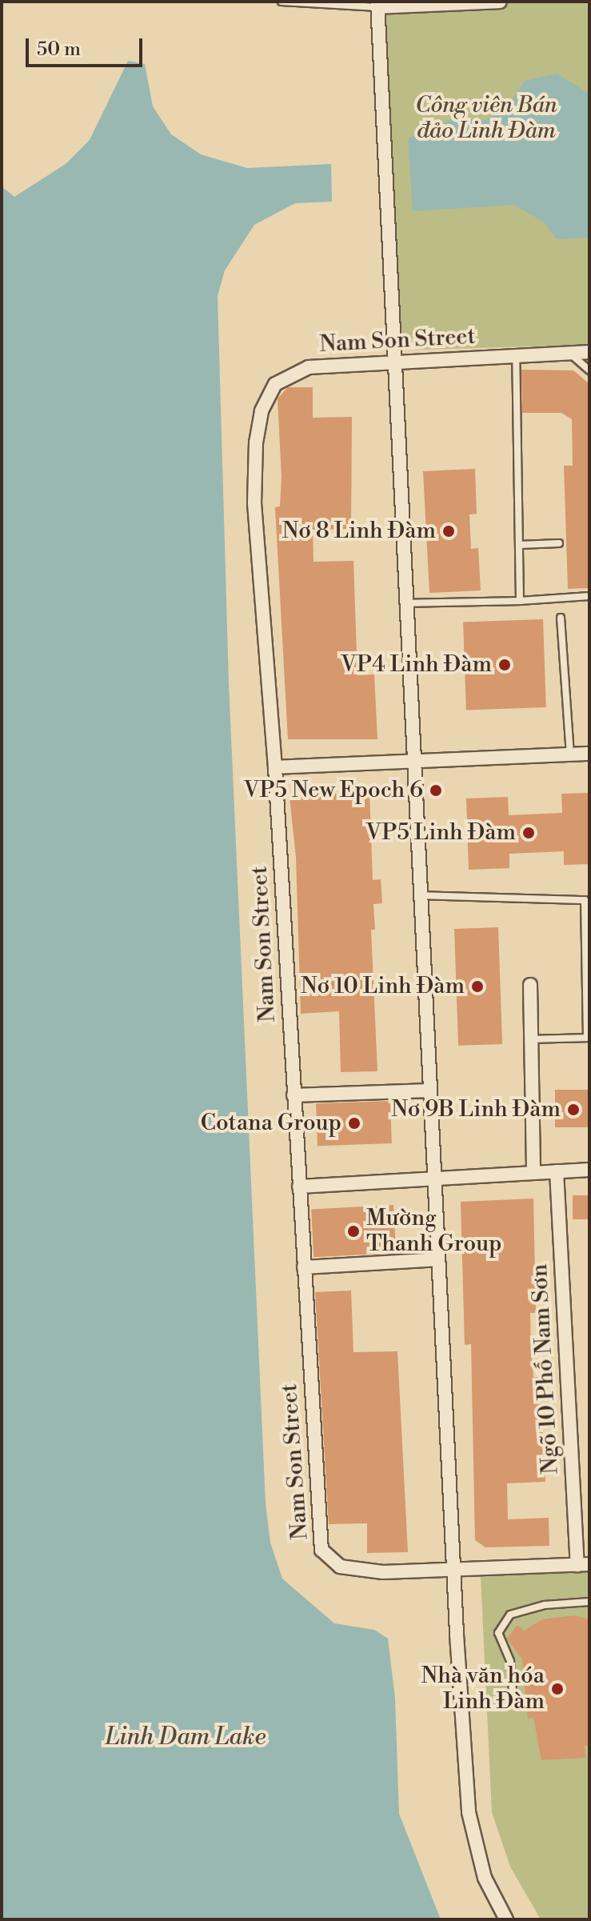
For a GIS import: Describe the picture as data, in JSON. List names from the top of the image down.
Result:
{
  "streets": {
    "street": ["Nam Son Street", "Ngõ 10 Phố Nam Sơn"]
  },
  "crossings": [
    ["Nam Son Street", "Ngõ 10 Phố Nam Sơn"]
  ],
  "water": ["Linh Dam Lake"],
  "parks": ["Công viên Bán đảo Linh Đàm"],
  "places": [
    "Nơ 8 Linh Đàm",
    "VP4 Linh Đàm",
    "VP5 New Epoch 6",
    "VP5 Linh Đàm",
    "Nơ 10 Linh Đàm",
    "Nơ 9B Linh Đàm",
    "Cotana Group",
    "Mường Thanh Group",
    "Nhà văn hóa Linh Đàm"
  ],
  "scale_bar": "50 m"
}
